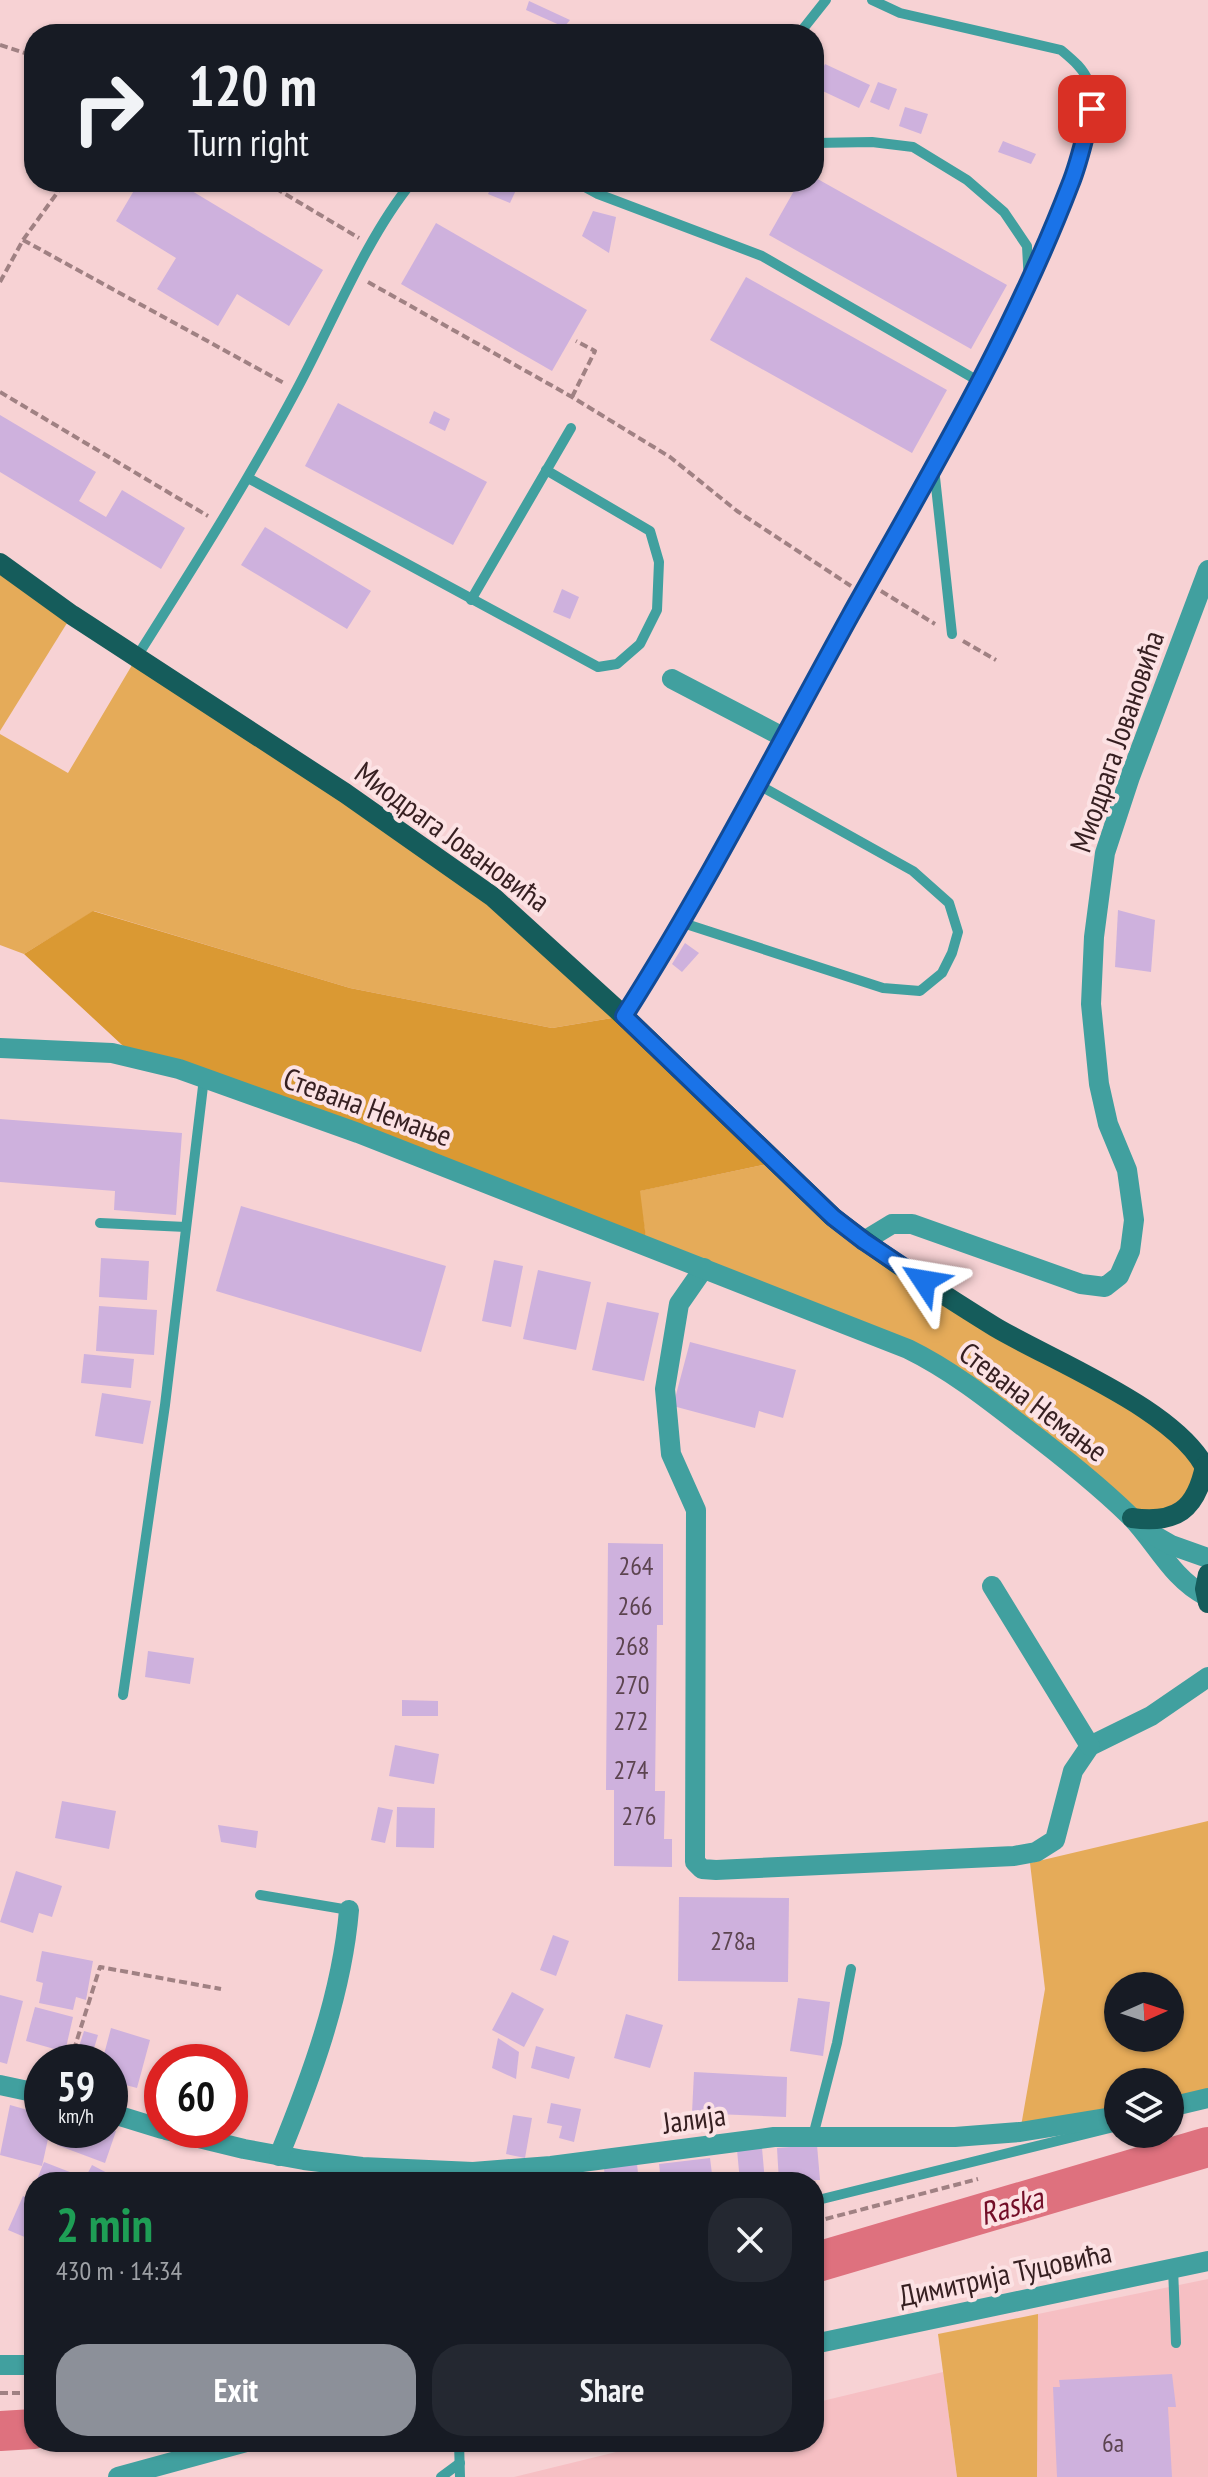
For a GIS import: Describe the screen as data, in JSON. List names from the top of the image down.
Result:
{
  "streets": {
    "main road": ["Миодрага Јовановића"],
    "street": ["Стевана Немање", "Јалија", "Димитрија Туцовића"]
  },
  "water": ["Raska"],
  "house_numbers": [
    "264",
    "266",
    "268",
    "270",
    "272",
    "274",
    "276",
    "278a",
    "6a"
  ],
  "north": "right",
  "page": {
    "turn": ["120 m", "Turn right"],
    "speed": "59 km/h",
    "limit": "60",
    "heading": ["2 min", "430 m · 14:34"],
    "buttons": ["Exit", "Share"]
  }
}
